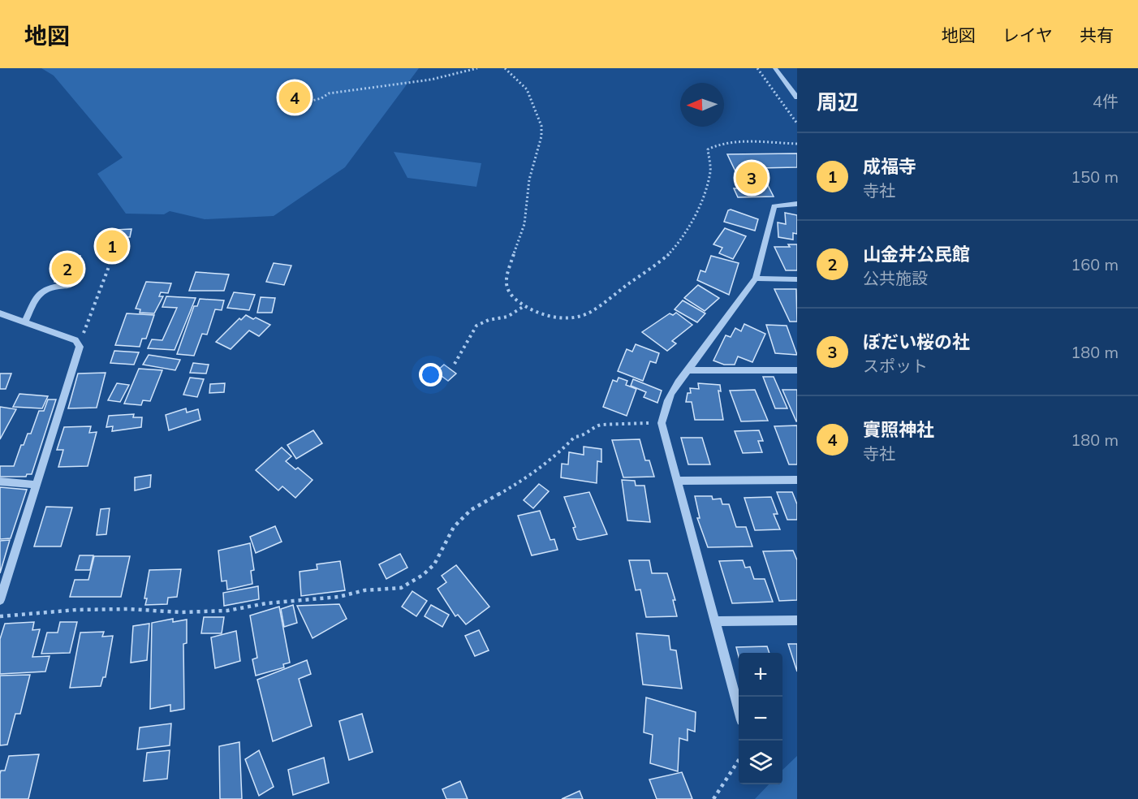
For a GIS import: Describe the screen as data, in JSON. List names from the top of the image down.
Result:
{
  "north": "left",
  "page": {
    "header": "地図",
    "nav": ["地図", "レイヤ", "共有"],
    "heading": ["周辺", "4件"],
    "pins": [
      "4",
      "3",
      "1",
      "2"
    ],
    "list": [
      {
        "mark": "1",
        "name": "成福寺",
        "note": "寺社",
        "value": "150 m"
      },
      {
        "mark": "2",
        "name": "山金井公民館",
        "note": "公共施設",
        "value": "160 m"
      },
      {
        "mark": "3",
        "name": "ぼだい桜の社",
        "note": "スポット",
        "value": "180 m"
      },
      {
        "mark": "4",
        "name": "實照神社",
        "note": "寺社",
        "value": "180 m"
      }
    ],
    "map_buttons": ["+", "−"]
  }
}
